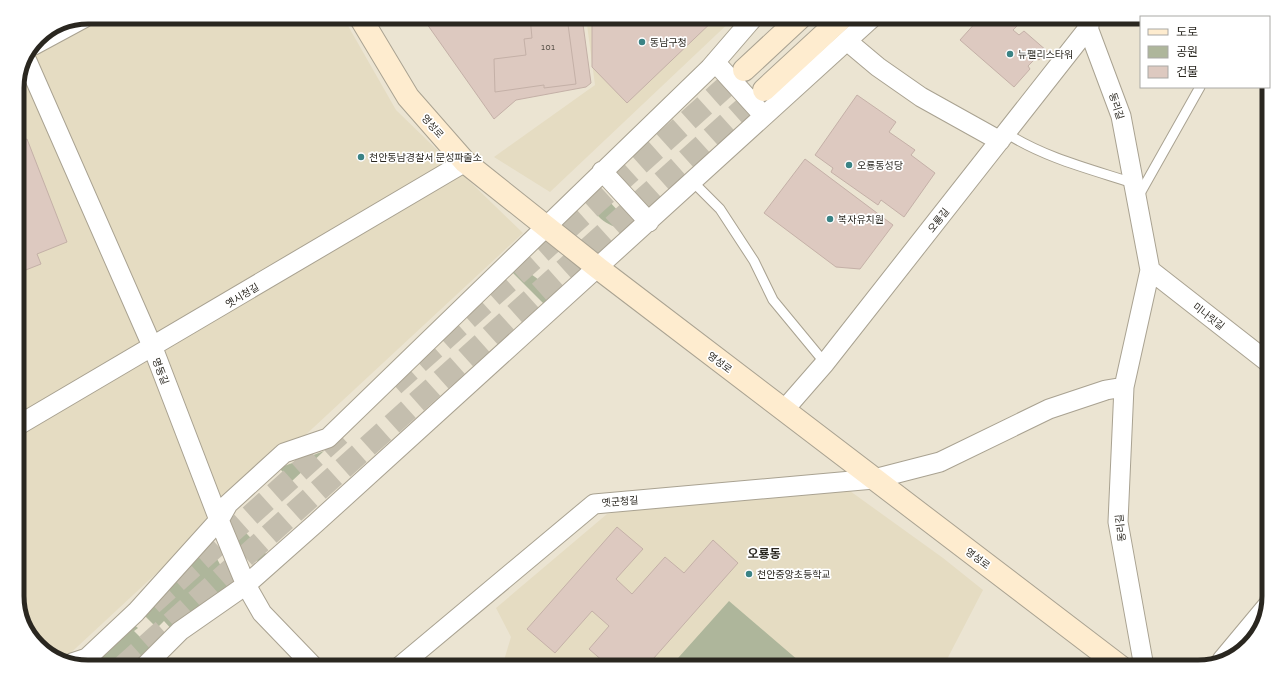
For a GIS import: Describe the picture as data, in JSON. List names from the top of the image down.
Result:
{
  "streets": {
    "street": [
      "동리길",
      "영성로",
      "오룡길",
      "옛시청길",
      "미나릿길",
      "명동길",
      "옛군청길"
    ]
  },
  "crossings": [
    ["동리길", "미나릿길"],
    ["영성로", "오룡길"],
    ["영성로", "옛시청길"],
    ["영성로", "옛군청길"],
    ["옛시청길", "명동길"]
  ],
  "districts": ["오룡동"],
  "places": [
    "동남구청",
    "뉴팰리스타워",
    "천안동남경찰서 문성파출소",
    "오룡동성당",
    "복자유치원",
    "천안중앙초등학교"
  ],
  "house_numbers": ["101"],
  "legend": ["도로", "공원", "건물"]
}
